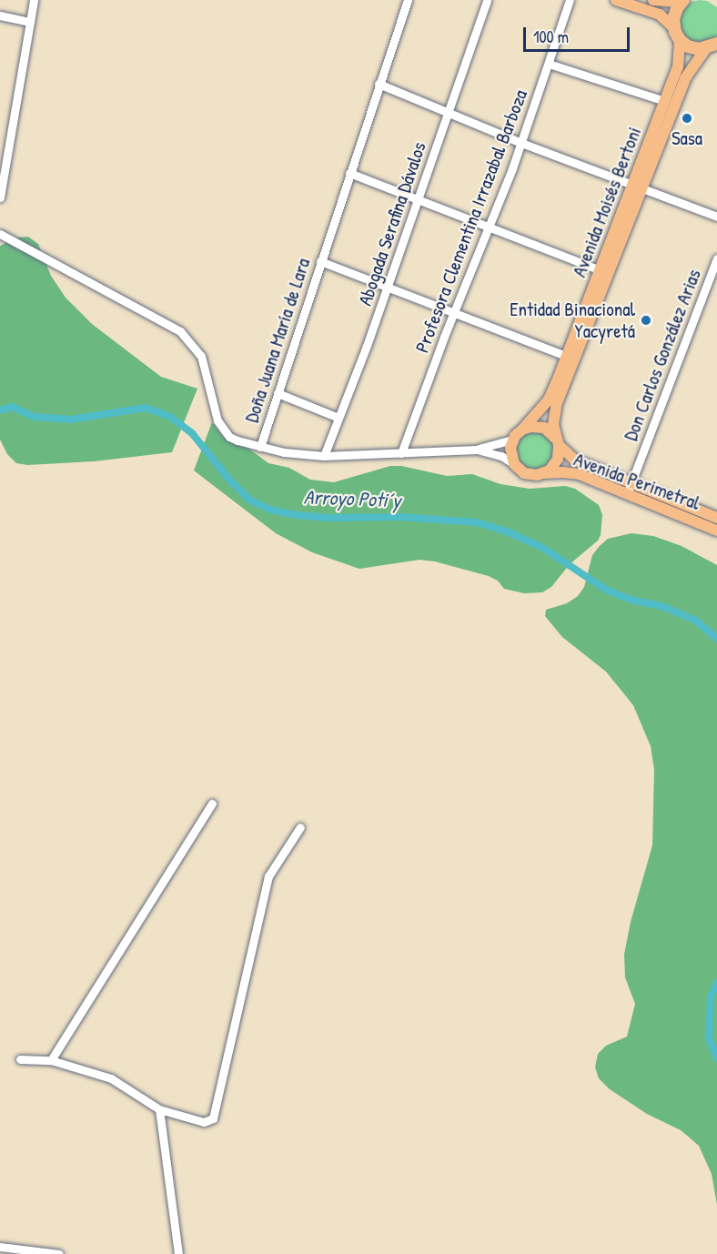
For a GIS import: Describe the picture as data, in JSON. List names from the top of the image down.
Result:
{
  "streets": {
    "main road": ["Avenida Moisés Bertoni", "Avenida Perimetral"],
    "street": [
      "Profesora Clementina Irrazabal Barboza",
      "Abogada Serafina Dávalos",
      "Doña Juana María de Lara",
      "Don Carlos González Arias"
    ]
  },
  "crossings": [
    ["Avenida Moisés Bertoni", "Doña Juana María de Lara"],
    ["Avenida Moisés Bertoni", "Avenida Perimetral"],
    ["Profesora Clementina Irrazabal Barboza", "Doña Juana María de Lara"],
    ["Abogada Serafina Dávalos", "Doña Juana María de Lara"],
    ["Doña Juana María de Lara", "Avenida Perimetral"],
    ["Don Carlos González Arias", "Avenida Perimetral"]
  ],
  "water": ["Arroyo Poti´y"],
  "places": ["Sasa", "Entidad Binacional Yacyretá"],
  "scale_bar": "100 m"
}
